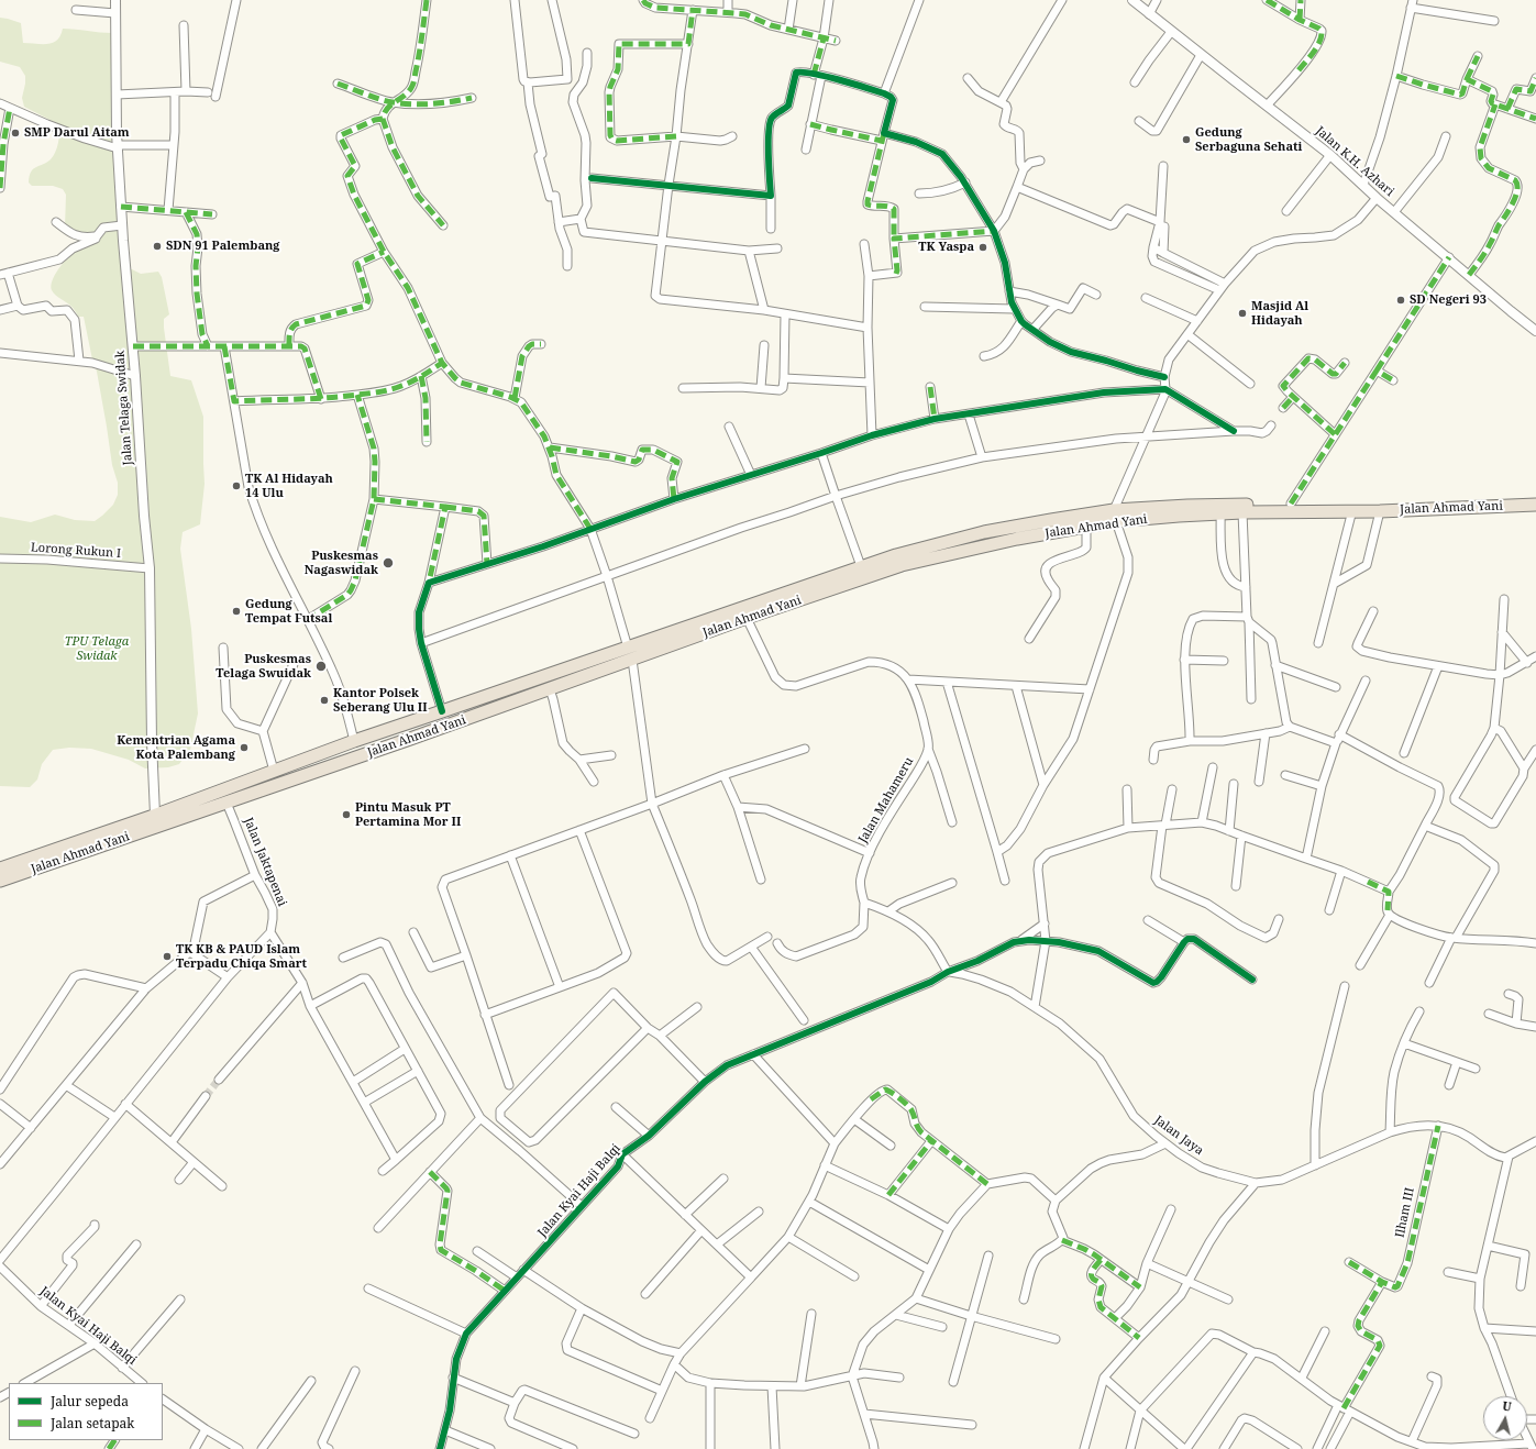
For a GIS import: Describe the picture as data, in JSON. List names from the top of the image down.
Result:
{
  "streets": {
    "highway": ["Jalan Ahmad Yani"],
    "street": [
      "Jalan K.H. Azhari",
      "Jalan Telaga Swidak",
      "Lorong Rukun I",
      "Jalan Mahameru",
      "Jalan Jaktapenai",
      "Jalan Jaya",
      "Jalan Kyai Haji Balqi",
      "Ilham III"
    ]
  },
  "crossings": [
    ["Jalan Telaga Swidak", "Jalan Ahmad Yani"],
    ["Jalan Telaga Swidak", "Lorong Rukun I"],
    ["Jalan Ahmad Yani", "Jalan Mahameru"],
    ["Jalan Ahmad Yani", "Jalan Jaktapenai"],
    ["Jalan Jaya", "Jalan Kyai Haji Balqi"],
    ["Jalan Jaya", "Ilham III"]
  ],
  "parks": ["TPU Telaga Swidak"],
  "places": [
    "SMP Darul Aitam",
    "Gedung Serbaguna Sehati",
    "SDN 91 Palembang",
    "TK Yaspa",
    "SD Negeri 93",
    "Masjid Al Hidayah",
    "TK Al Hidayah 14 Ulu",
    "Puskesmas Nagaswidak",
    "Gedung Tempat Futsal",
    "Puskesmas Telaga Swuidak",
    "Kantor Polsek Seberang Ulu II",
    "Kementrian Agama Kota Palembang",
    "Pintu Masuk PT Pertamina Mor II",
    "TK KB & PAUD Islam Terpadu Chiqa Smart"
  ],
  "legend": ["Jalur sepeda", "Jalan setapak"],
  "north": "top"
}
